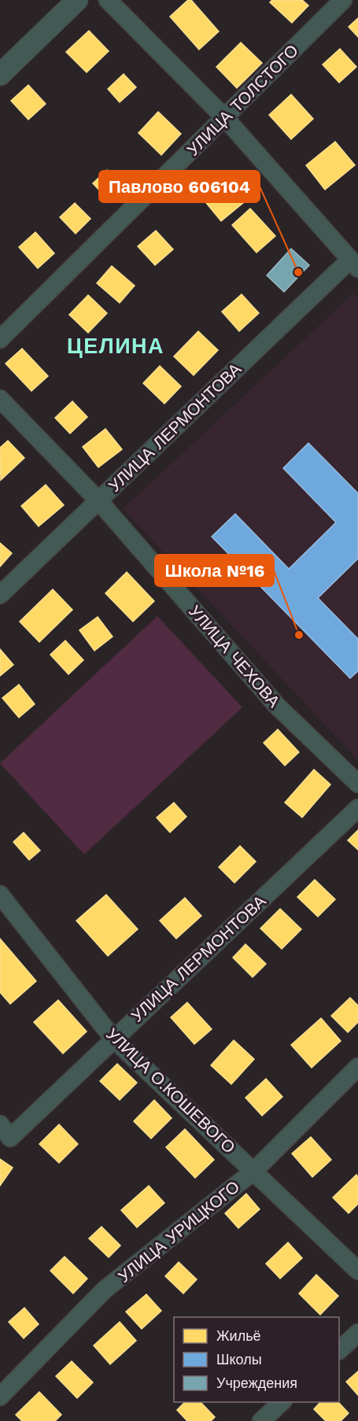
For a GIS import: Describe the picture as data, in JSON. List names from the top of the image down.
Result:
{
  "streets": {
    "street": [
      "УЛИЦА ТОЛСТОГО",
      "УЛИЦА ЛЕРМОНТОВА",
      "УЛИЦА ЧЕХОВА",
      "УЛИЦА О.КОШЕВОГО",
      "УЛИЦА УРИЦКОГО"
    ]
  },
  "crossings": [
    ["УЛИЦА ЛЕРМОНТОВА", "УЛИЦА ЧЕХОВА"],
    ["УЛИЦА ЛЕРМОНТОВА", "УЛИЦА О.КОШЕВОГО"],
    ["УЛИЦА О.КОШЕВОГО", "УЛИЦА УРИЦКОГО"]
  ],
  "districts": ["ЦЕЛИНА"],
  "places": ["Павлово 606104", "Школа №16"],
  "legend": ["Жильё", "Школы", "Учреждения"]
}
